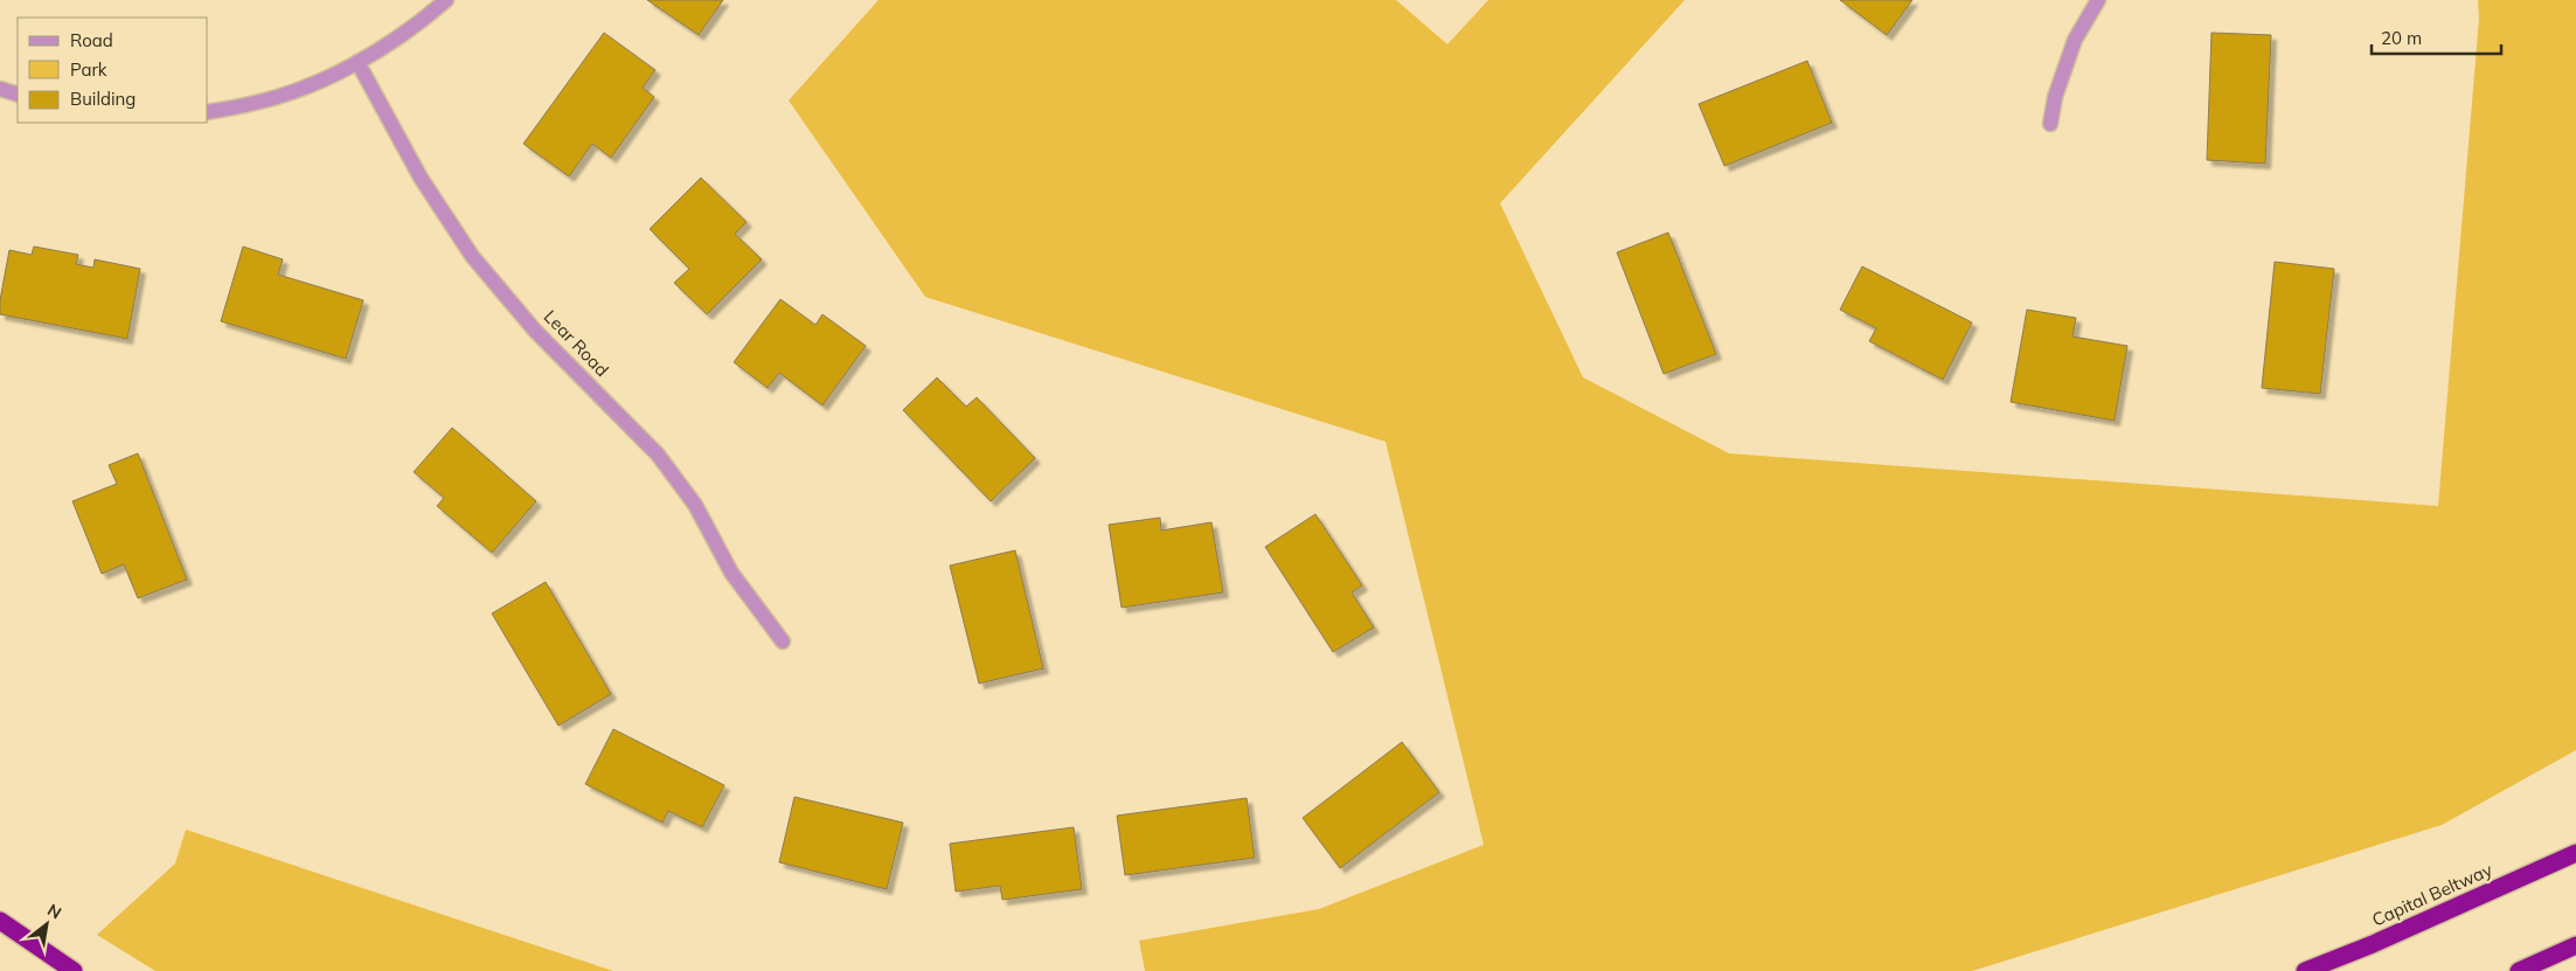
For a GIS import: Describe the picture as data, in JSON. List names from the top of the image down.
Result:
{
  "streets": {
    "highway": ["Capital Beltway"],
    "street": ["Lear Road"]
  },
  "legend": ["Road", "Park", "Building"],
  "scale_bar": "20 m",
  "north": "top right"
}
